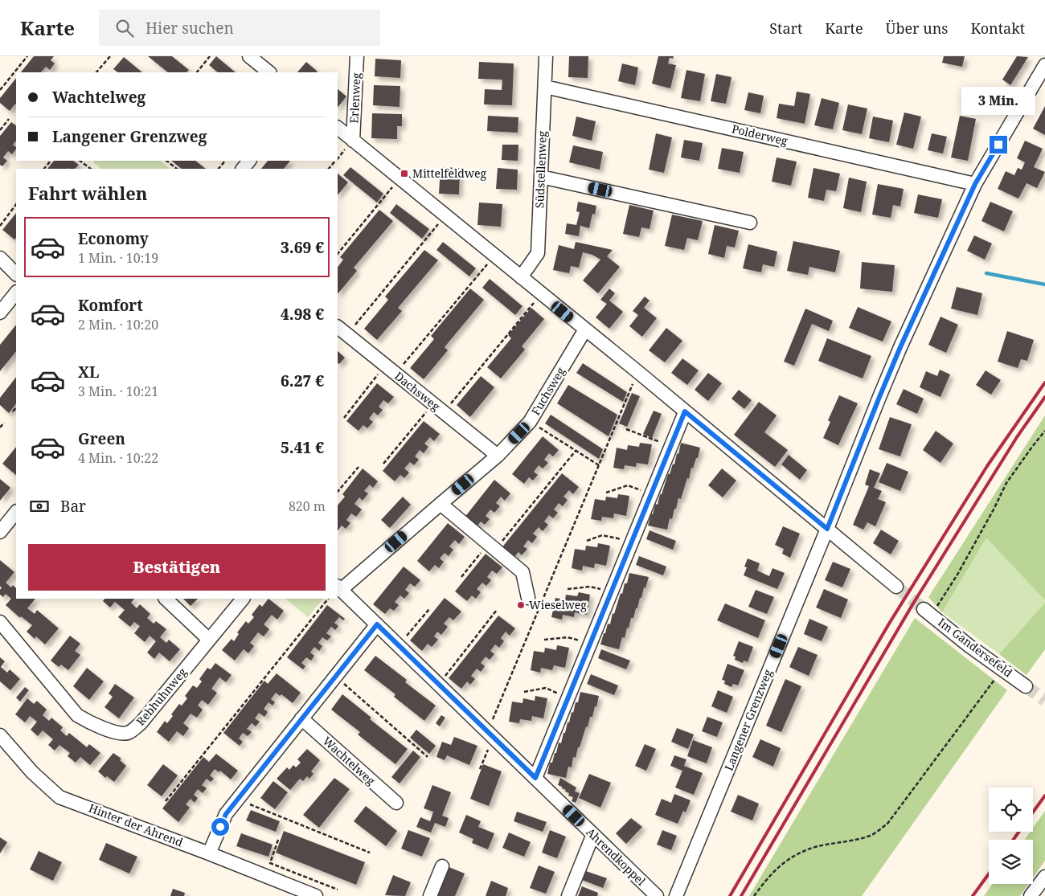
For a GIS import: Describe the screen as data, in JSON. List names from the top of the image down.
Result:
{
  "streets": {
    "street": [
      "Erlenweg",
      "Polderweg",
      "Südstellenweg",
      "Dachsweg",
      "Fuchsweg",
      "Im Gandersefeld",
      "Rebhuhnweg",
      "Langener Grenzweg",
      "Wachtelweg",
      "Hinter der Ahrend",
      "Ahrendkoppel"
    ]
  },
  "crossings": [
    ["Polderweg", "Südstellenweg"],
    ["Polderweg", "Langener Grenzweg"],
    ["Dachsweg", "Fuchsweg"],
    ["Fuchsweg", "Ahrendkoppel"]
  ],
  "places": {
    "transit": ["Mittelfeldweg"],
    "other": ["Wieselweg"]
  },
  "page": {
    "header": "Karte",
    "search": "Hier suchen",
    "nav": [
      "Start",
      "Karte",
      "Über uns",
      "Kontakt"
    ],
    "banner": ["Wachtelweg", "Langener Grenzweg"],
    "bubble": "3 Min.",
    "heading": "Fahrt wählen",
    "list": [
      {
        "name": "Economy",
        "note": "1 Min. · 10:19",
        "value": "3.69 €"
      },
      {
        "name": "Komfort",
        "note": "2 Min. · 10:20",
        "value": "4.98 €"
      },
      {
        "name": "XL",
        "note": "3 Min. · 10:21",
        "value": "6.27 €"
      },
      {
        "name": "Green",
        "note": "4 Min. · 10:22",
        "value": "5.41 €"
      }
    ],
    "pay": ["Bar", "820 m"],
    "buttons": "Bestätigen"
  }
}
